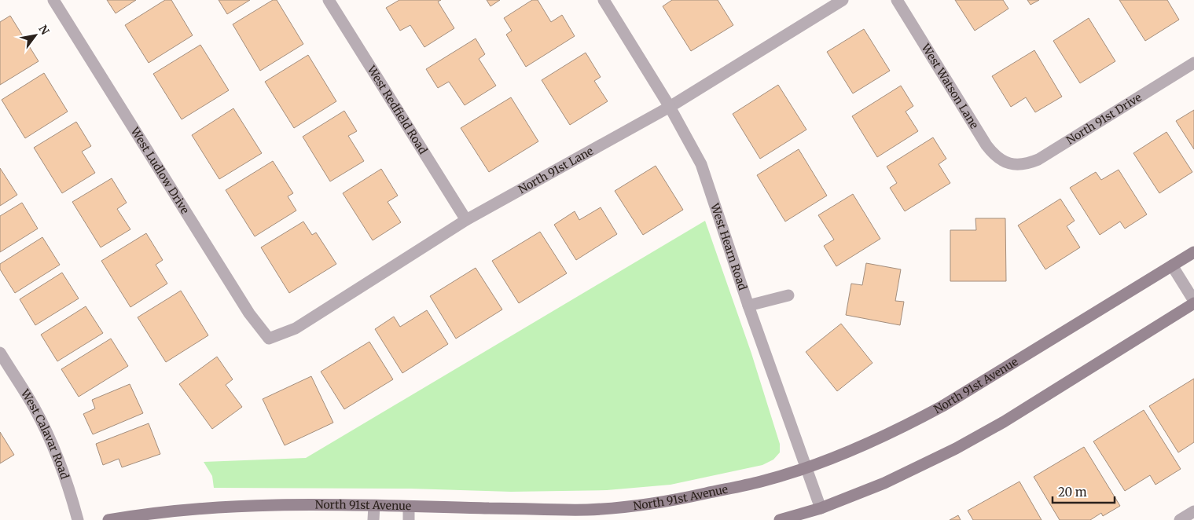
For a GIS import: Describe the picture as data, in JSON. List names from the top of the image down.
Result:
{
  "streets": {
    "main road": ["North 91st Avenue"],
    "street": [
      "West Watson Lane",
      "West Redfield Road",
      "North 91st Drive",
      "West Ludlow Drive",
      "North 91st Lane",
      "West Hearn Road",
      "West Calavar Road"
    ]
  },
  "crossings": [
    ["West Watson Lane", "North 91st Drive"],
    ["West Redfield Road", "North 91st Lane"],
    ["West Ludlow Drive", "North 91st Lane"],
    ["North 91st Lane", "West Hearn Road"],
    ["West Hearn Road", "North 91st Avenue"]
  ],
  "scale_bar": "20 m",
  "north": "top right"
}
